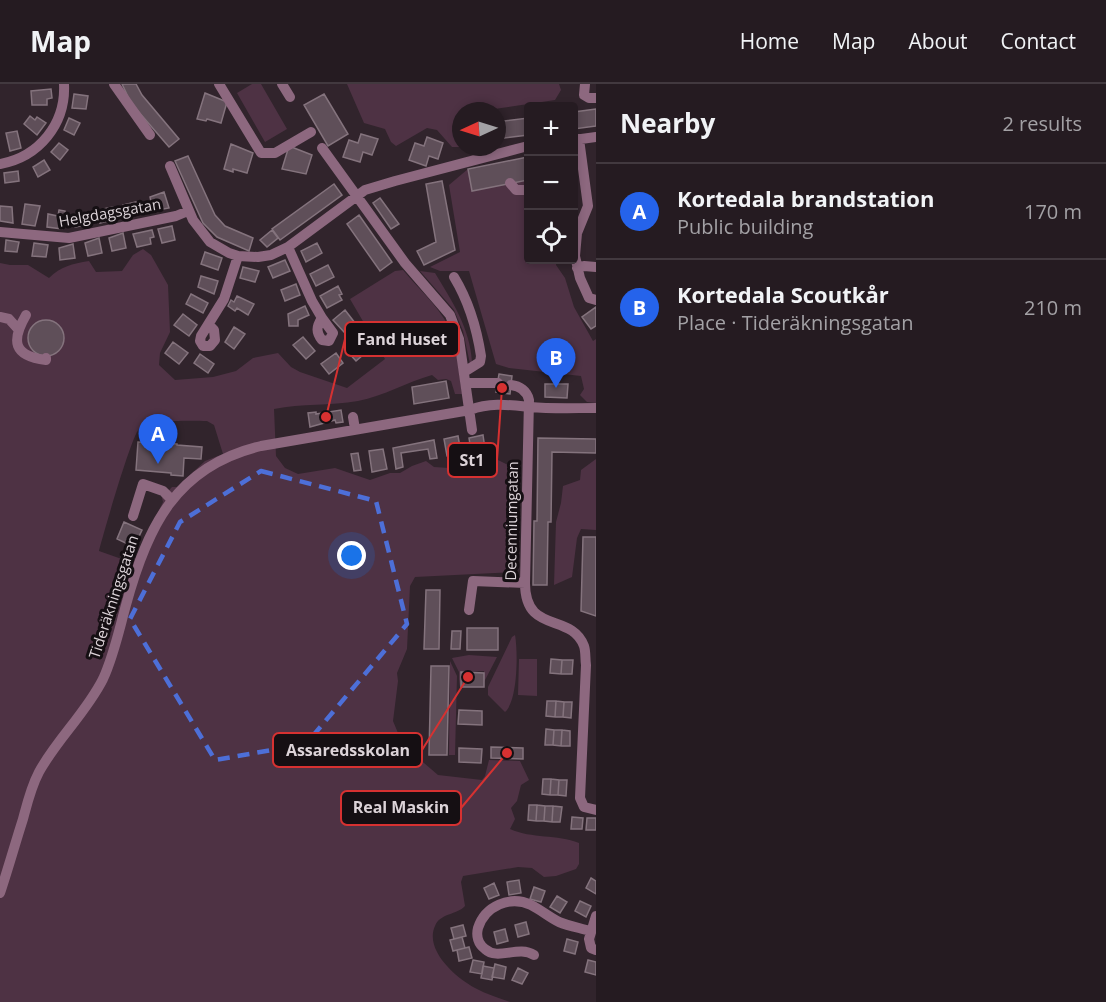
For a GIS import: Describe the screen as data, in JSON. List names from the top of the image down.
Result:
{
  "streets": {
    "street": ["Helgdagsgatan", "Decenniumgatan", "Tideräkningsgatan"]
  },
  "crossings": [
    ["Decenniumgatan", "Tideräkningsgatan"]
  ],
  "places": [
    "St1",
    "Fand Huset",
    "Assaredsskolan",
    "Real Maskin"
  ],
  "north": "left",
  "page": {
    "header": "Map",
    "nav": [
      "Home",
      "Map",
      "About",
      "Contact"
    ],
    "heading": ["Nearby", "2 results"],
    "map_buttons": ["+", "−"],
    "list": [
      {
        "mark": "A",
        "name": "Kortedala brandstation",
        "note": "Public building",
        "value": "170 m"
      },
      {
        "mark": "B",
        "name": "Kortedala Scoutkår",
        "note": "Place · Tideräkningsgatan",
        "value": "210 m"
      }
    ],
    "pins": ["B", "A"]
  }
}
